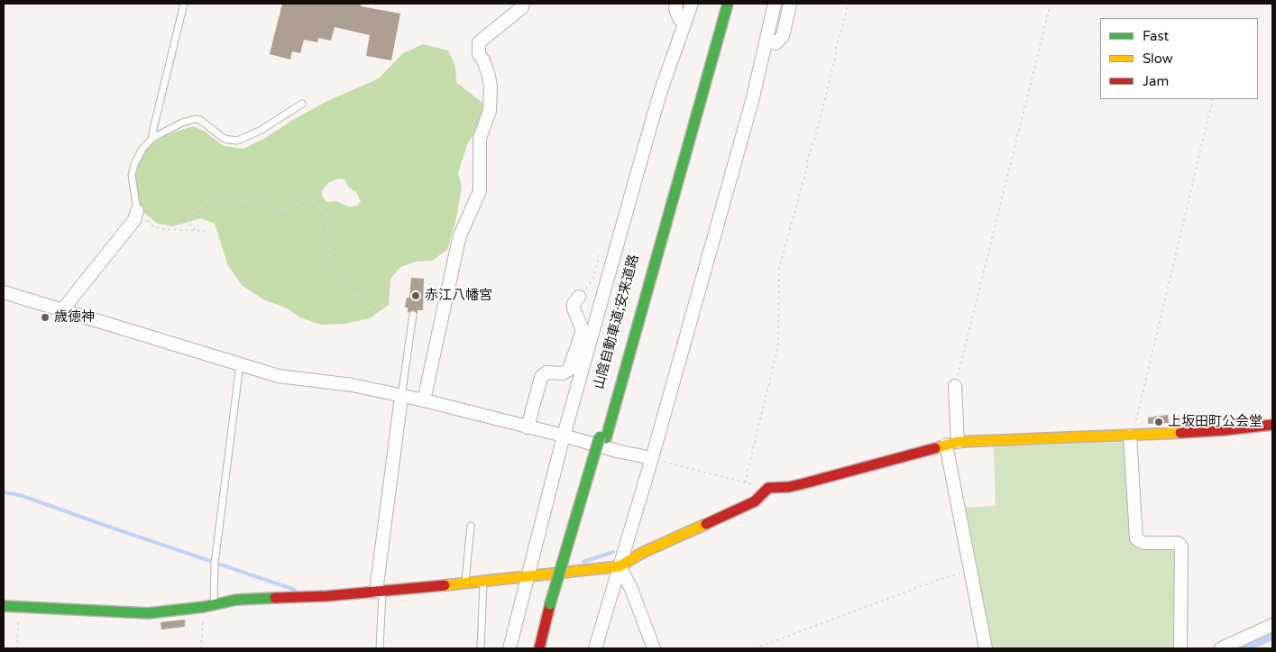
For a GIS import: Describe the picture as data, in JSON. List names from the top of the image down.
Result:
{
  "streets": {
    "main road": ["山陰自動車道;安来道路"]
  },
  "places": ["赤江八幡宮", "歳徳神", "上坂田町公会堂"],
  "legend": ["Fast", "Slow", "Jam"]
}
